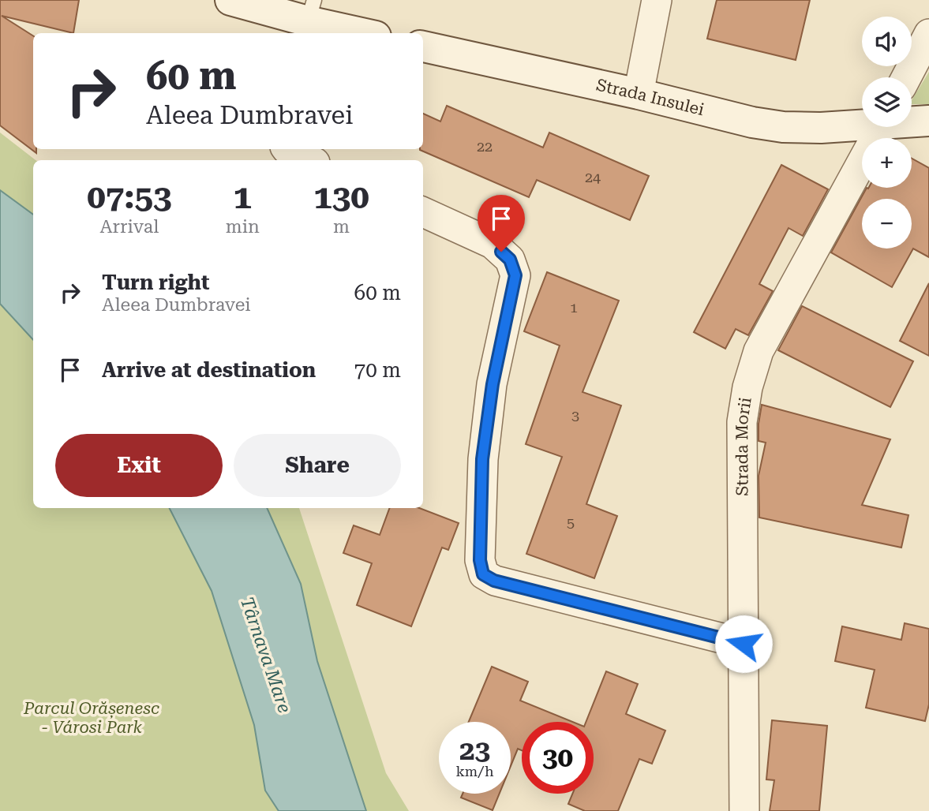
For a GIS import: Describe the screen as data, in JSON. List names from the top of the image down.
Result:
{
  "streets": {
    "main road": ["Strada Insulei"],
    "street": ["Strada Morii"]
  },
  "water": ["Târnava Mare"],
  "parks": ["Parcul Orășenesc - Városi Park"],
  "house_numbers": [
    "22",
    "24",
    "1",
    "3",
    "5"
  ],
  "page": {
    "map_buttons": ["+", "−"],
    "turn": ["60 m", "Aleea Dumbravei"],
    "eta": [
      "07:53",
      "Arrival",
      "1",
      "min",
      "130",
      "m"
    ],
    "list": [
      {
        "name": "Turn right",
        "note": "Aleea Dumbravei",
        "value": "60 m"
      },
      {
        "name": "Arrive at destination",
        "value": "70 m"
      }
    ],
    "buttons": ["Exit", "Share"],
    "speed": "23 km/h",
    "limit": "30"
  }
}
